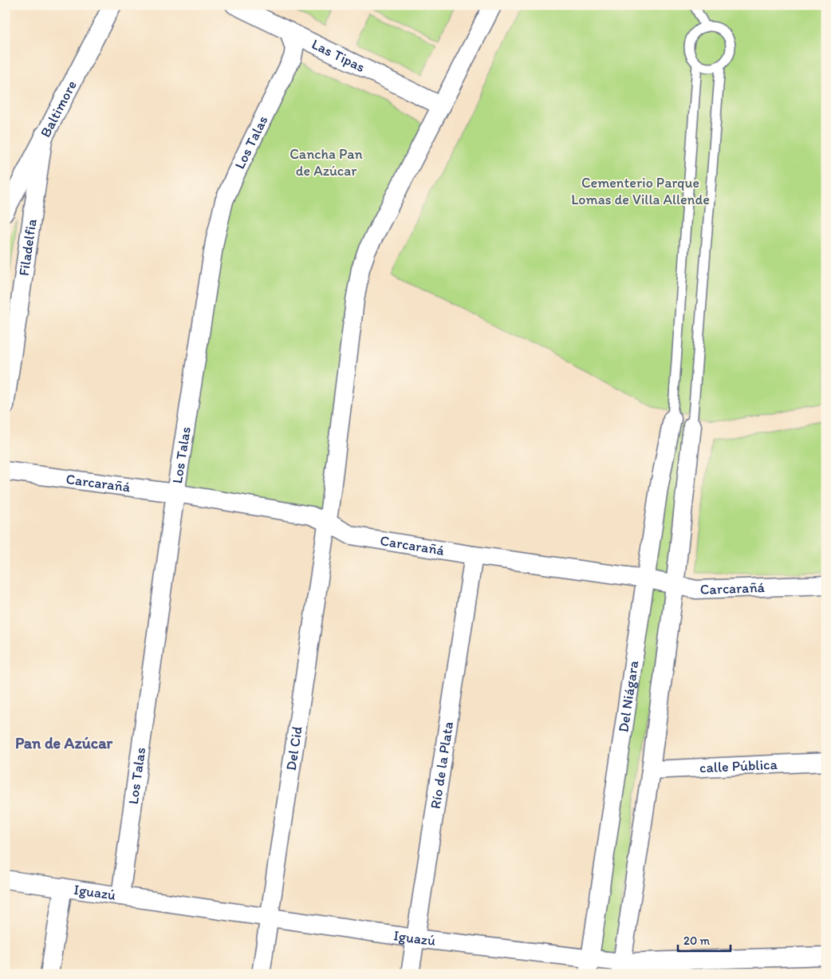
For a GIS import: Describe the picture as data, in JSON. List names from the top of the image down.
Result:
{
  "streets": {
    "street": [
      "Las Tipas",
      "Baltimore",
      "Los Talas",
      "Filadelfia",
      "Carcarañá",
      "Del Niágara",
      "Del Cid",
      "Río de la Plata",
      "calle Pública",
      "Iguazú"
    ]
  },
  "crossings": [
    ["Las Tipas", "Los Talas"],
    ["Las Tipas", "Del Cid"],
    ["Baltimore", "Filadelfia"],
    ["Los Talas", "Carcarañá"],
    ["Los Talas", "Iguazú"],
    ["Carcarañá", "Del Niágara"],
    ["Carcarañá", "Del Cid"],
    ["Carcarañá", "Río de la Plata"],
    ["Del Niágara", "Iguazú"],
    ["Del Cid", "Iguazú"],
    ["Río de la Plata", "Iguazú"]
  ],
  "districts": ["Pan de Azúcar"],
  "parks": ["Cancha Pan de Azúcar", "Cementerio Parque Lomas de Villa Allende"],
  "scale_bar": "20 m"
}
